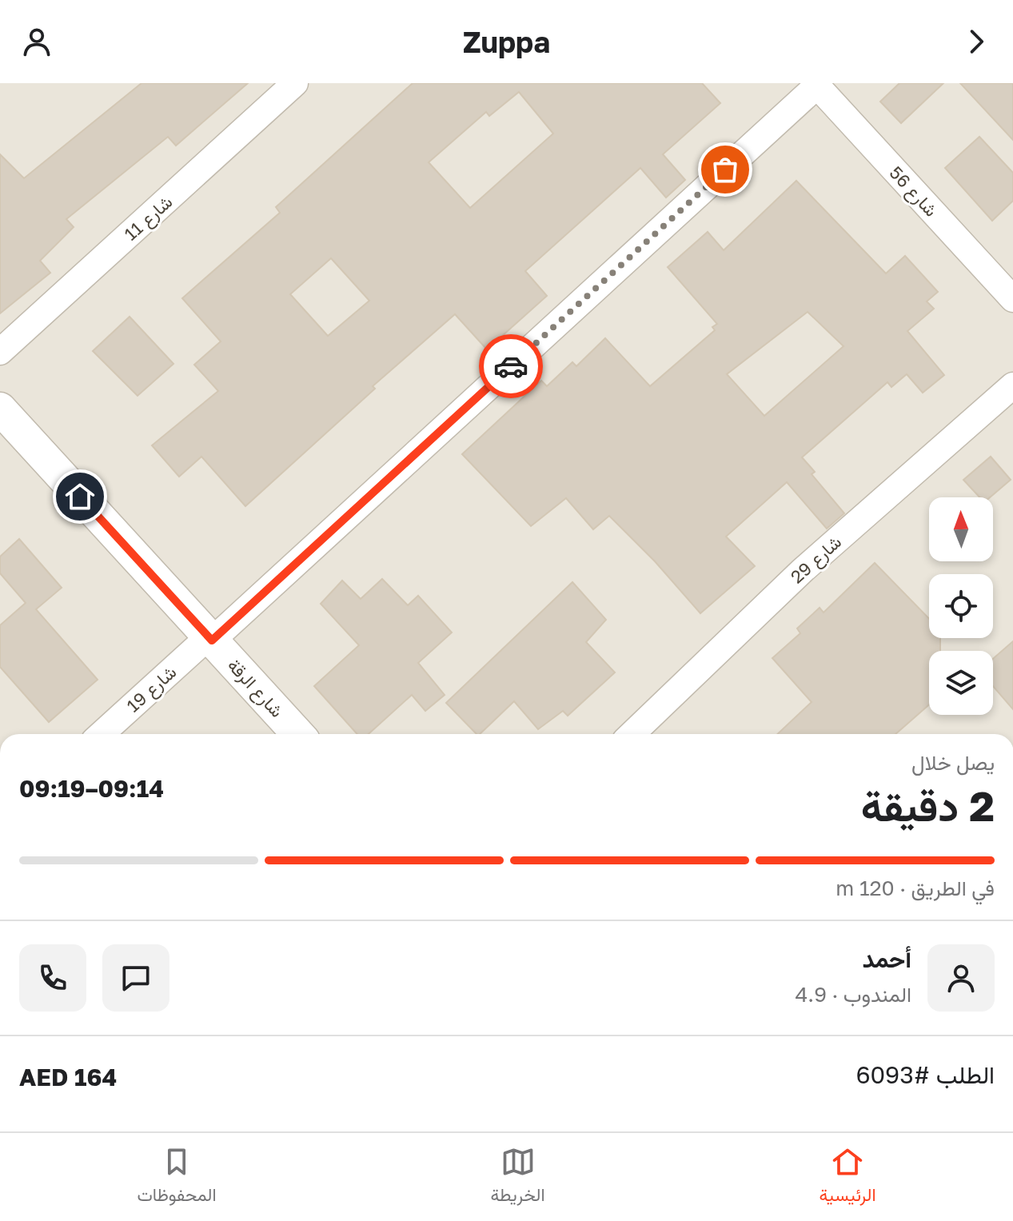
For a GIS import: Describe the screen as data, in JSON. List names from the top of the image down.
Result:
{
  "streets": {
    "street": [
      "شارع 56",
      "شارع 11",
      "شارع 29",
      "شارع الرقة",
      "شارع 19"
    ]
  },
  "crossings": [
    ["شارع 56", "شارع 19"],
    ["شارع الرقة", "شارع 19"]
  ],
  "north": "top",
  "page": {
    "header": "Zuppa",
    "heading": ["2 دقيقة", "يصل خلال", "09:14–09:19"],
    "panel": [
      "أحمد",
      "المندوب · 4.9",
      "الطلب #6093",
      "AED 164"
    ],
    "bar": "في الطريق · 120 m",
    "tabs": ["الرئيسية", "الخريطة", "المحفوظات"]
  }
}
